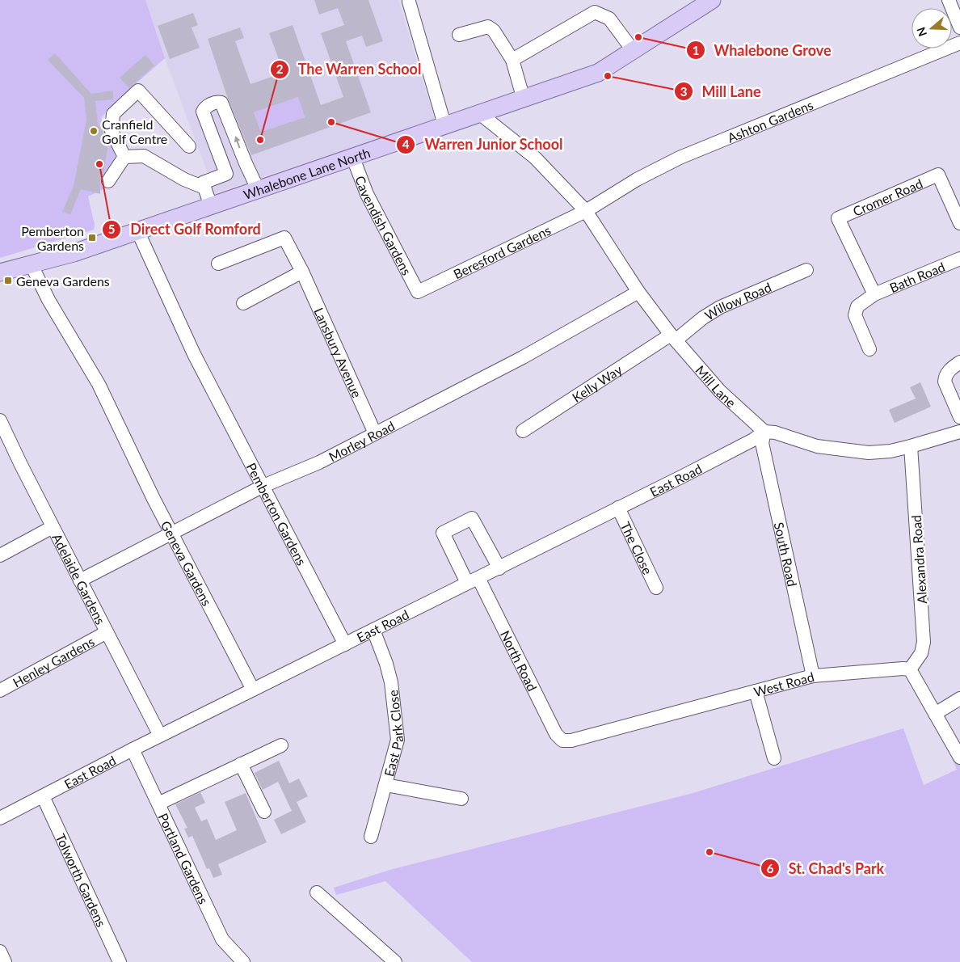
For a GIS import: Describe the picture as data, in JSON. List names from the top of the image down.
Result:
{
  "streets": {
    "main road": ["Whalebone Lane North"],
    "street": [
      "Ashton Gardens",
      "Cromer Road",
      "Cavendish Gardens",
      "Beresford Gardens",
      "Bath Road",
      "Willow Road",
      "Lansbury Avenue",
      "Kelly Way",
      "Mill Lane",
      "Morley Road",
      "East Road",
      "Pemberton Gardens",
      "The Close",
      "South Road",
      "Alexandra Road",
      "Geneva Gardens",
      "Adelaide Gardens",
      "North Road",
      "Henley Gardens",
      "West Road",
      "East Park Close",
      "Portland Gardens",
      "Tolworth Gardens"
    ]
  },
  "crossings": [
    ["Ashton Gardens", "Beresford Gardens"],
    ["Ashton Gardens", "Mill Lane"],
    ["Whalebone Lane North", "Cavendish Gardens"],
    ["Whalebone Lane North", "Mill Lane"],
    ["Whalebone Lane North", "Pemberton Gardens"],
    ["Whalebone Lane North", "Geneva Gardens"],
    ["Cromer Road", "Bath Road"],
    ["Cavendish Gardens", "Beresford Gardens"],
    ["Beresford Gardens", "Mill Lane"],
    ["Willow Road", "Kelly Way"],
    ["Willow Road", "Mill Lane"],
    ["Lansbury Avenue", "Morley Road"],
    ["Kelly Way", "Mill Lane"],
    ["Mill Lane", "Morley Road"],
    ["Mill Lane", "East Road"],
    ["Mill Lane", "South Road"],
    ["Morley Road", "Pemberton Gardens"],
    ["Morley Road", "Geneva Gardens"],
    ["Morley Road", "Adelaide Gardens"],
    ["East Road", "Pemberton Gardens"],
    ["East Road", "The Close"],
    ["East Road", "South Road"],
    ["East Road", "Geneva Gardens"],
    ["East Road", "Adelaide Gardens"],
    ["East Road", "North Road"],
    ["East Road", "East Park Close"],
    ["East Road", "Portland Gardens"],
    ["East Road", "Tolworth Gardens"],
    ["South Road", "West Road"],
    ["Alexandra Road", "West Road"],
    ["Adelaide Gardens", "Henley Gardens"],
    ["North Road", "West Road"]
  ],
  "places": {
    "other": [
      "Whalebone Grove",
      "Mill Lane",
      "Warren Junior School",
      "Cranfield Golf Centre",
      "The Warren School",
      "Direct Golf Romford",
      "St. Chad's Park"
    ],
    "transit": ["Pemberton Gardens", "Geneva Gardens"]
  },
  "north": "left"
}
